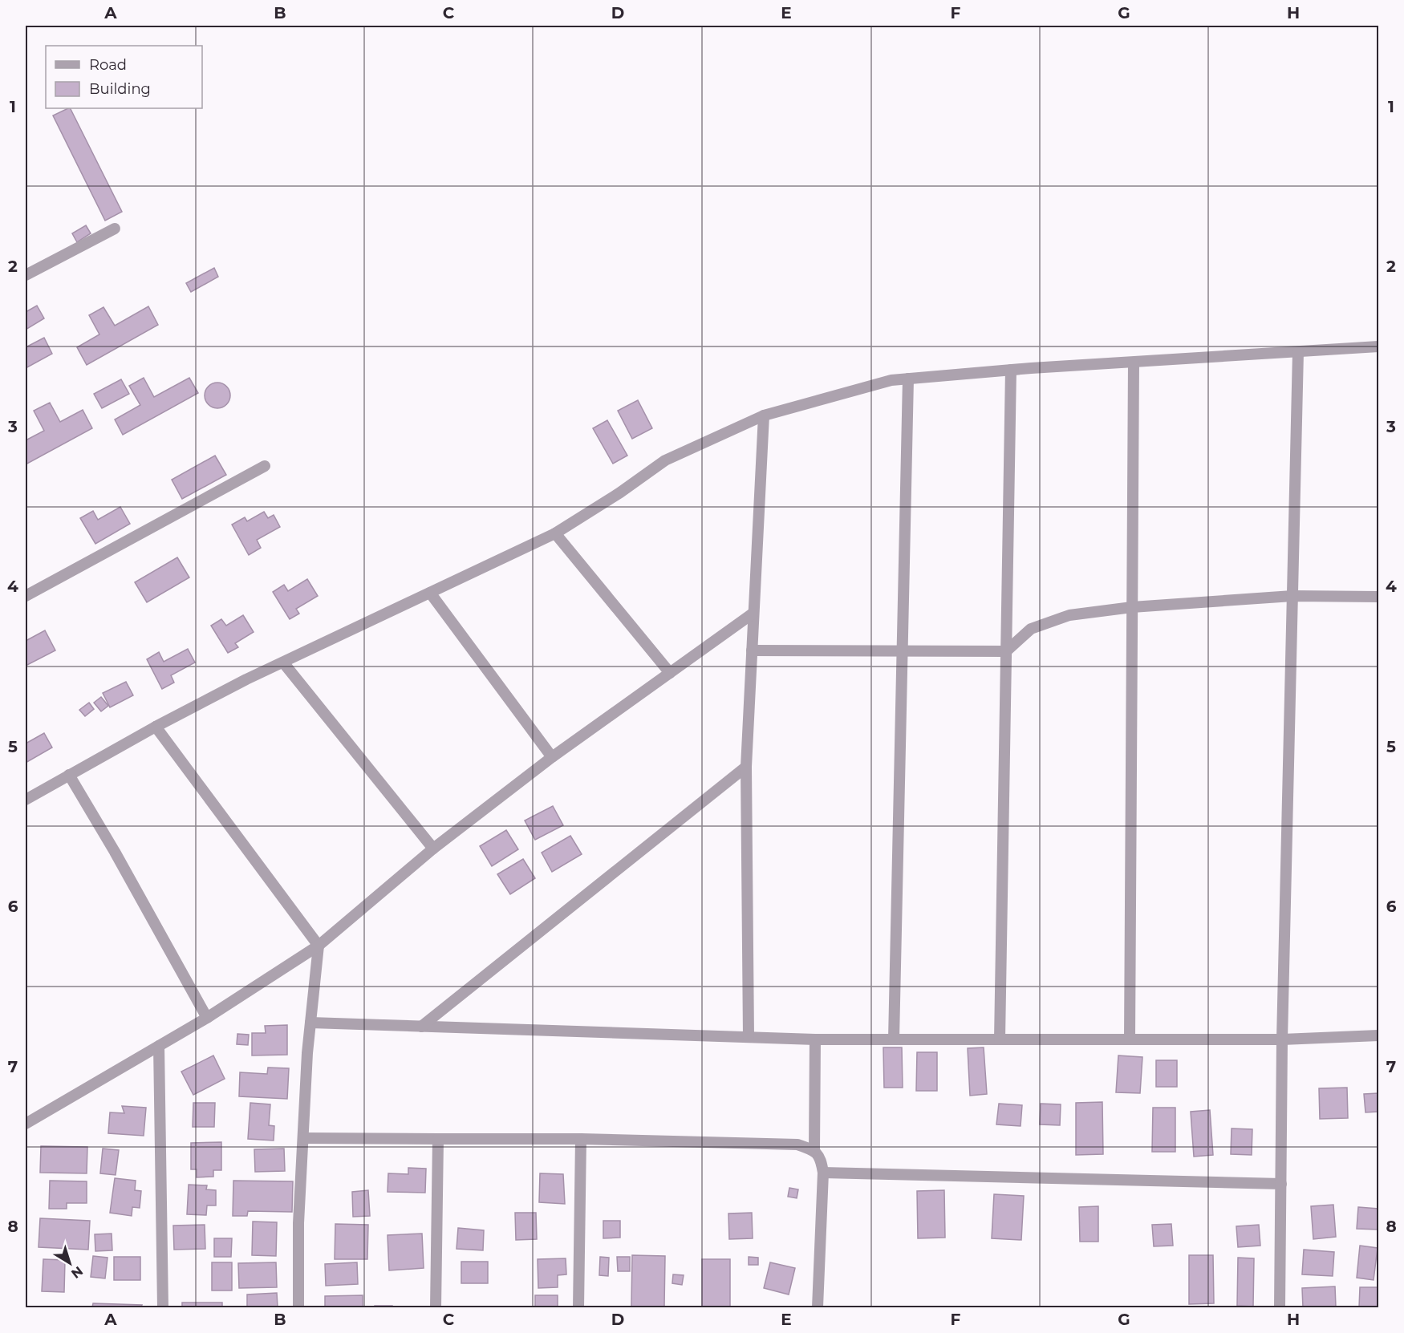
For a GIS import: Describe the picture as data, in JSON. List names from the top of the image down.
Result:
{
  "legend": ["Road", "Building"],
  "north": "bottom right",
  "grid": {
    "columns": [
      "A",
      "B",
      "C",
      "D",
      "E",
      "F",
      "G",
      "H"
    ],
    "rows": [
      "1",
      "2",
      "3",
      "4",
      "5",
      "6",
      "7",
      "8"
    ]
  }
}
